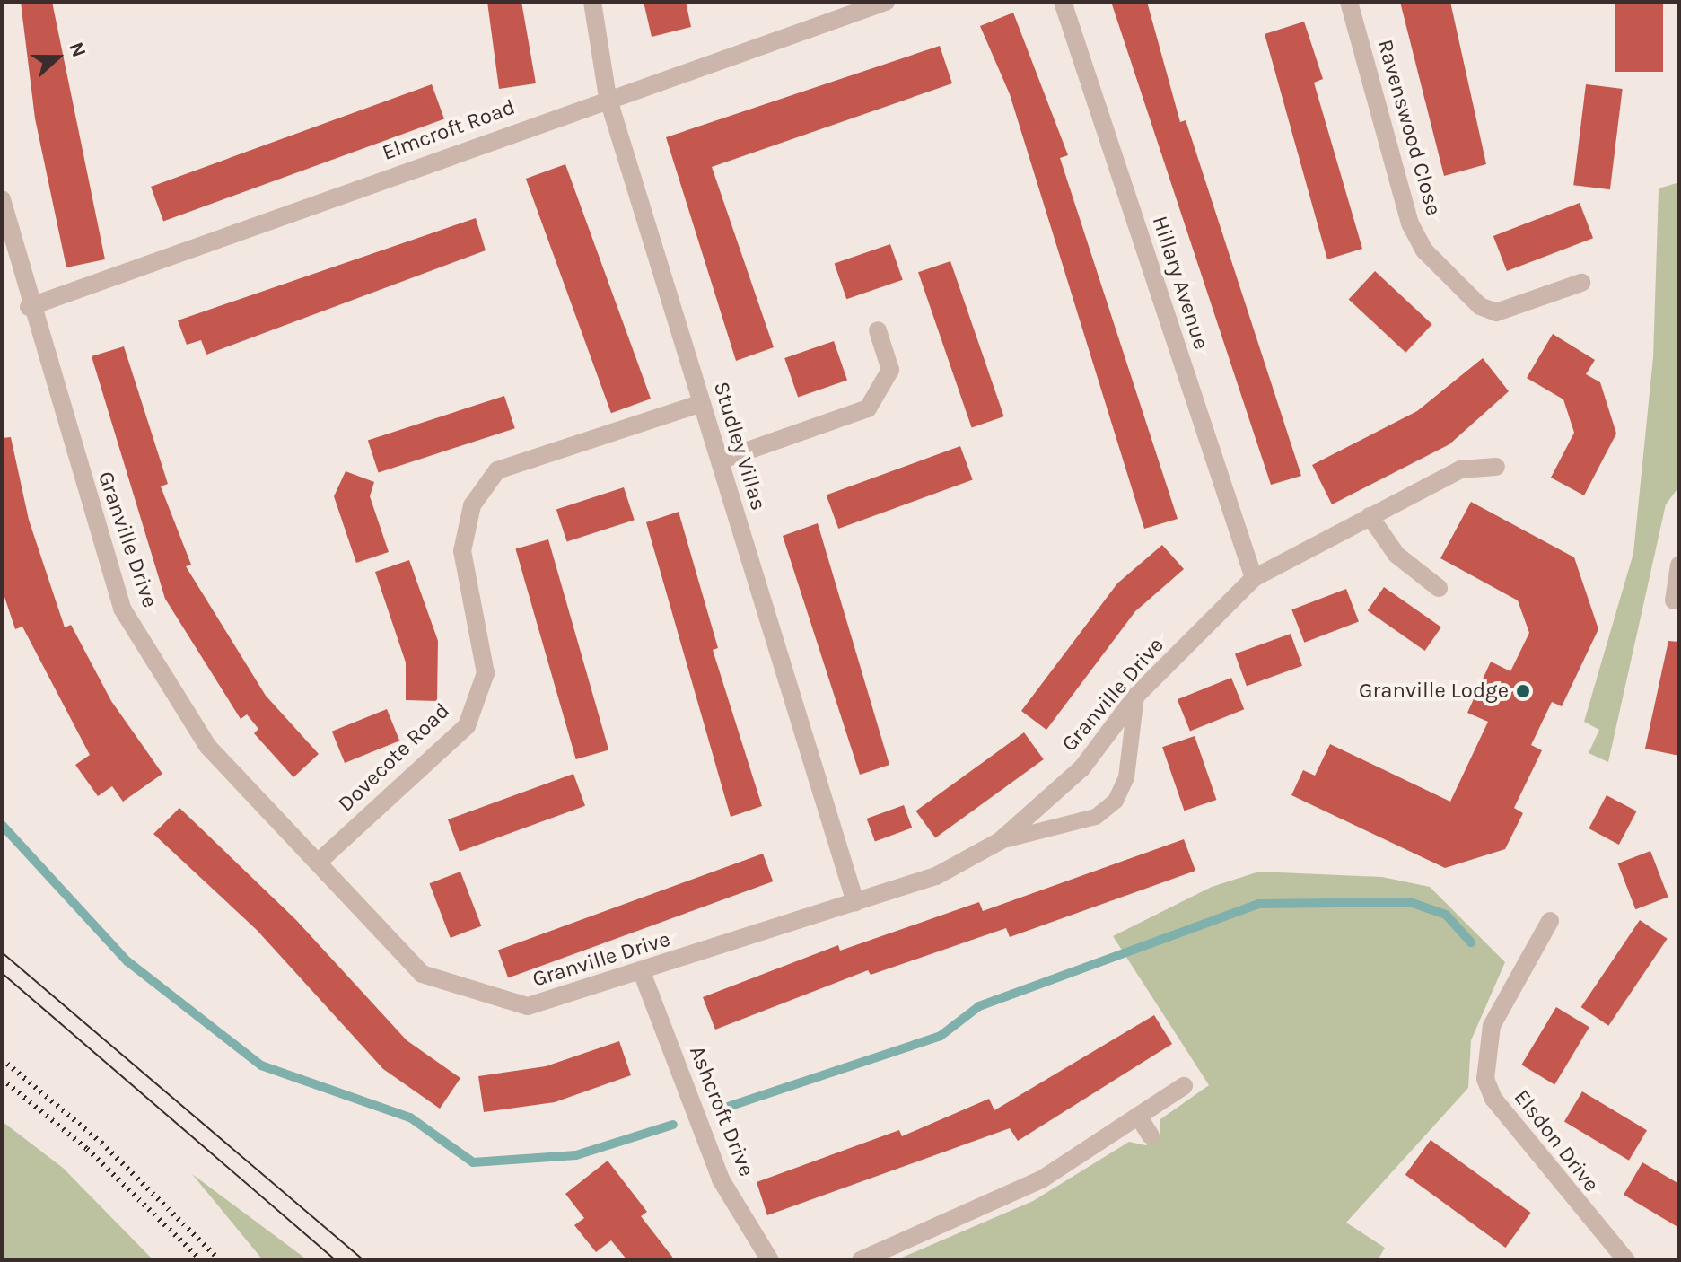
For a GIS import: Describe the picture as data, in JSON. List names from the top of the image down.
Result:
{
  "streets": {
    "street": [
      "Ravenswood Close",
      "Elmcroft Road",
      "Hillary Avenue",
      "Studley Villas",
      "Granville Drive",
      "Dovecote Road",
      "Ashcroft Drive",
      "Elsdon Drive"
    ]
  },
  "crossings": [
    ["Elmcroft Road", "Studley Villas"],
    ["Elmcroft Road", "Granville Drive"],
    ["Hillary Avenue", "Granville Drive"],
    ["Studley Villas", "Granville Drive"],
    ["Studley Villas", "Dovecote Road"],
    ["Granville Drive", "Dovecote Road"],
    ["Granville Drive", "Ashcroft Drive"]
  ],
  "places": ["Granville Lodge"],
  "north": "right"
}
